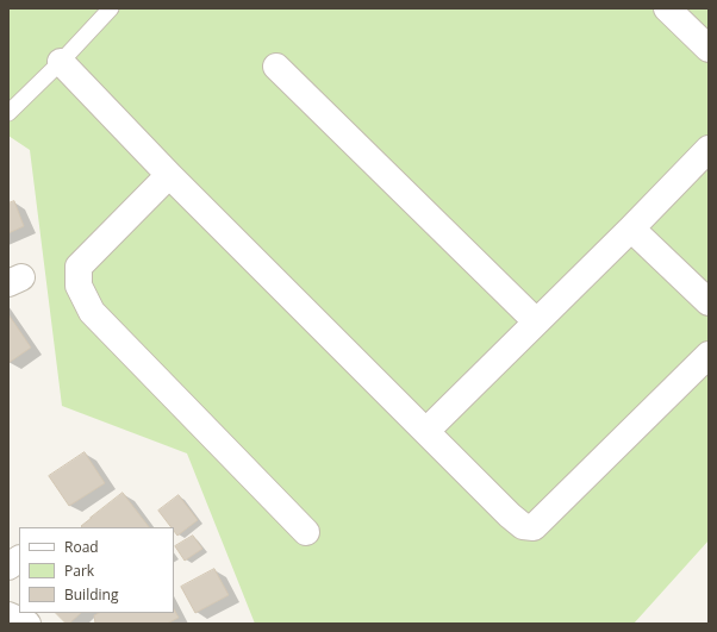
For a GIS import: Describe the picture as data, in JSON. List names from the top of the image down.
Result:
{
  "legend": ["Road", "Park", "Building"]
}
